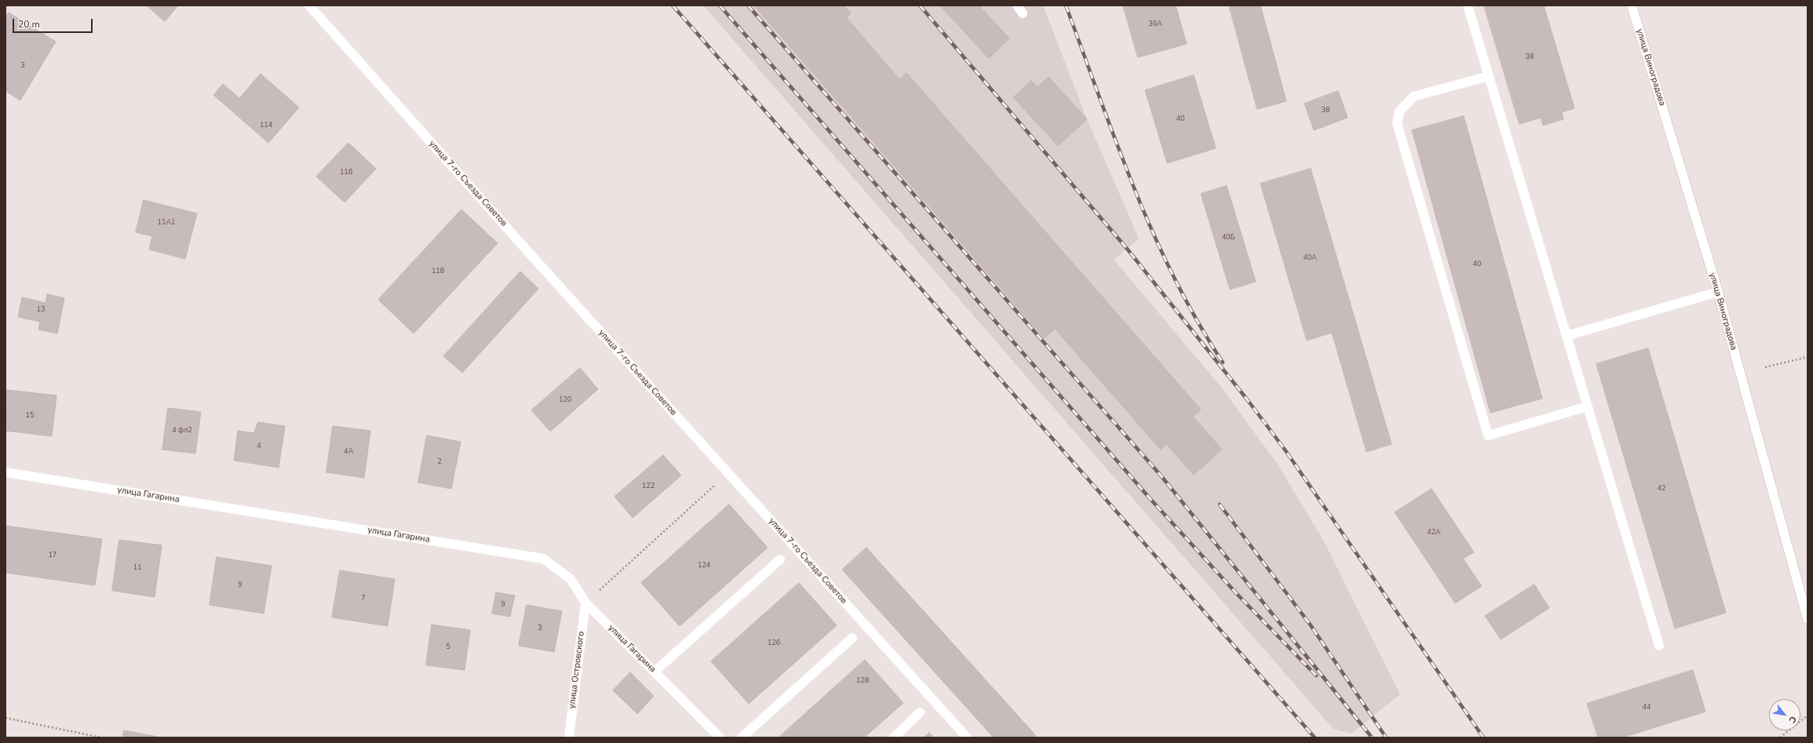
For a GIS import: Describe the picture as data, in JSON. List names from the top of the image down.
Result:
{
  "streets": {
    "street": [
      "улица Виноградова",
      "улица 7-го Съезда Советов",
      "улица Гагарина",
      "улица Островского"
    ]
  },
  "crossings": [
    ["улица Гагарина", "улица Островского"]
  ],
  "house_numbers": [
    "36А",
    "38",
    "3",
    "38",
    "40",
    "114",
    "116",
    "11А1",
    "40Б",
    "40А",
    "40",
    "118",
    "13",
    "120",
    "15",
    "4 фл2",
    "4",
    "4А",
    "2",
    "122",
    "42",
    "42А",
    "17",
    "124",
    "11",
    "9",
    "7",
    "9",
    "3",
    "126",
    "5",
    "128",
    "44"
  ],
  "scale_bar": "20 m",
  "north": "bottom right"
}
